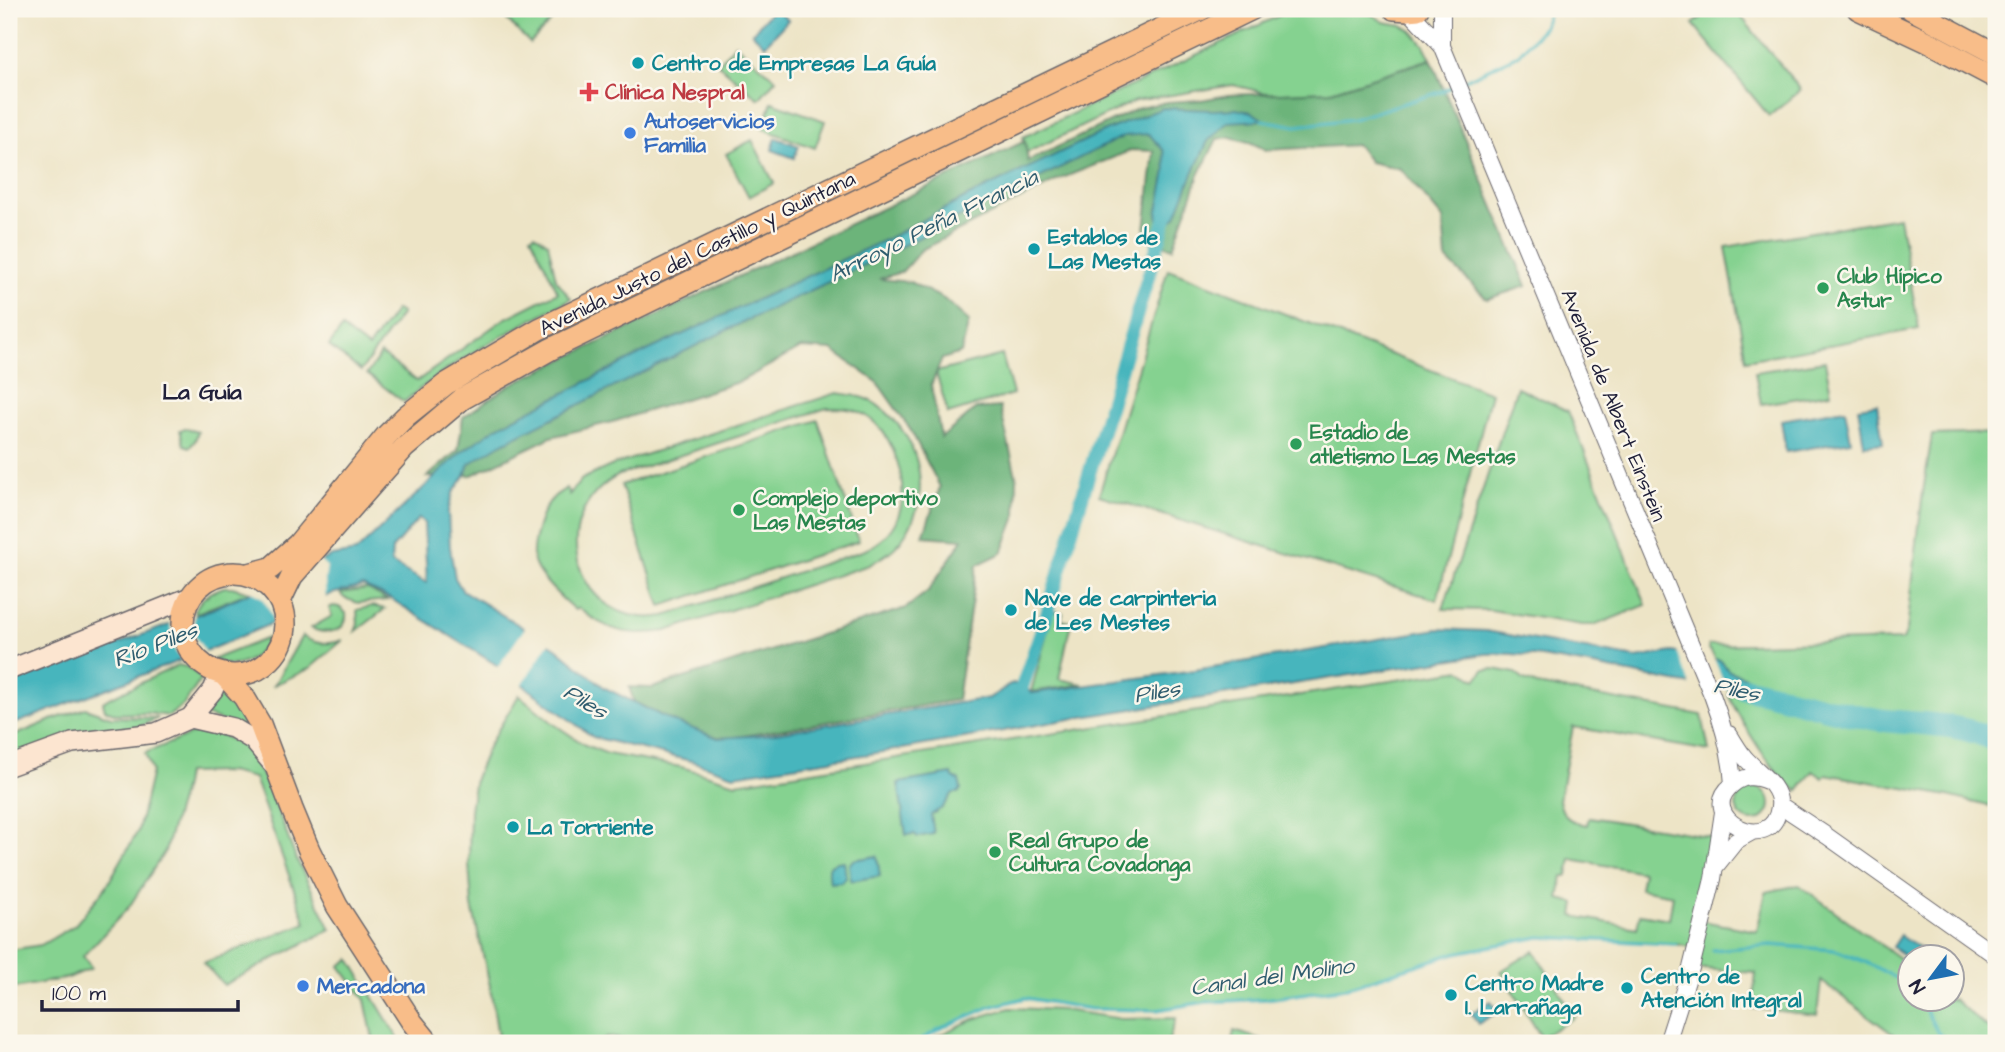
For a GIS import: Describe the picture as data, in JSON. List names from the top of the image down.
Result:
{
  "streets": {
    "main road": ["Avenida Justo del Castillo y Quintana"],
    "street": ["Avenida de Albert Einstein"]
  },
  "districts": ["La Guía"],
  "water": [
    "Arroyo Peña Francia",
    "Río Piles",
    "Piles",
    "Canal del Molino"
  ],
  "places": {
    "other": [
      "Centro de Empresas La Guía",
      "Autoservicios Familia",
      "Establos de Las Mestas",
      "Club Hípico Astur",
      "Estadio de atletismo Las Mestas",
      "Complejo deportivo Las Mestas",
      "Nave de carpinteria de Les Mestes",
      "La Torriente",
      "Real Grupo de Cultura Covadonga",
      "Mercadona",
      "Centro de Atención Integral",
      "Centro Madre I. Larrañaga"
    ],
    "health": ["Clínica Nespral"]
  },
  "scale_bar": "100 m",
  "north": "bottom left"
}
